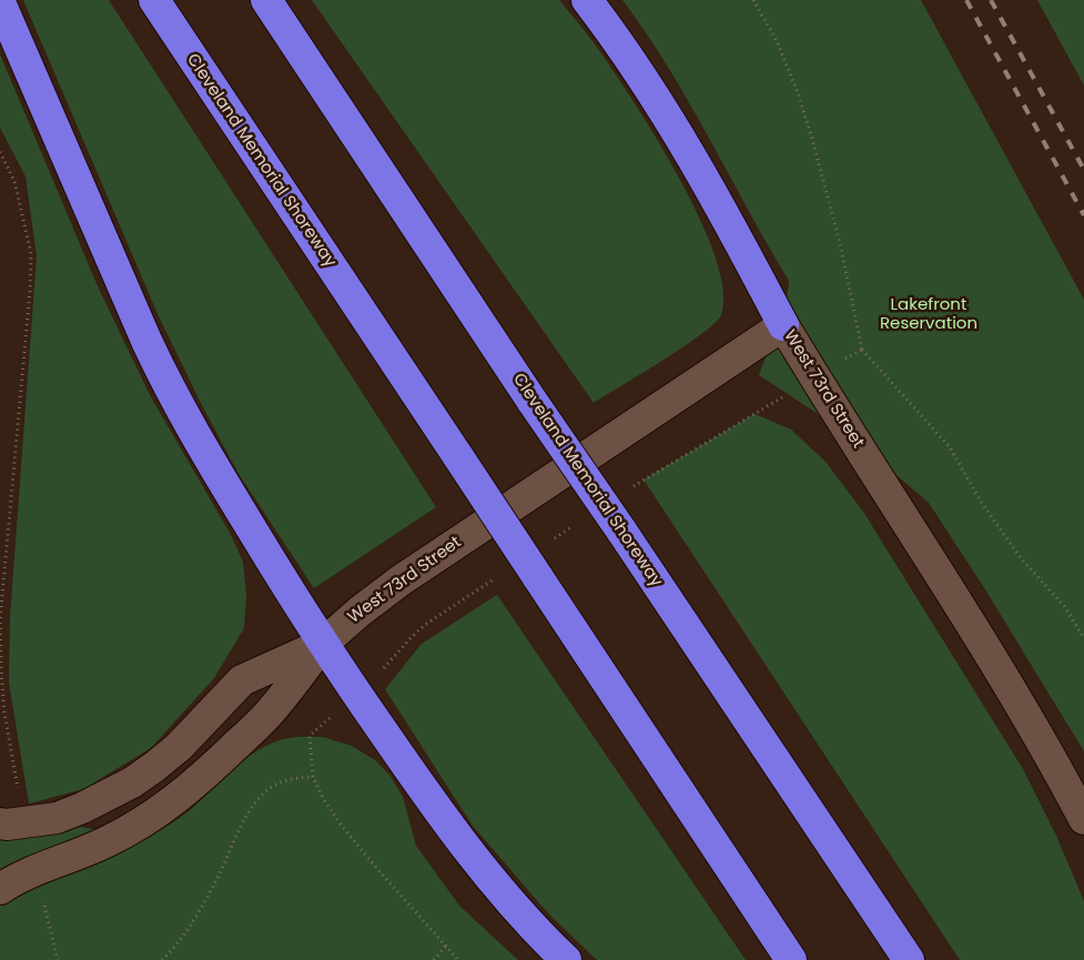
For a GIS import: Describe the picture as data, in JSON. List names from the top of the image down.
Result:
{
  "streets": {
    "highway": ["Cleveland Memorial Shoreway"],
    "street": ["West 73rd Street"]
  },
  "parks": ["Lakefront Reservation"]
}
